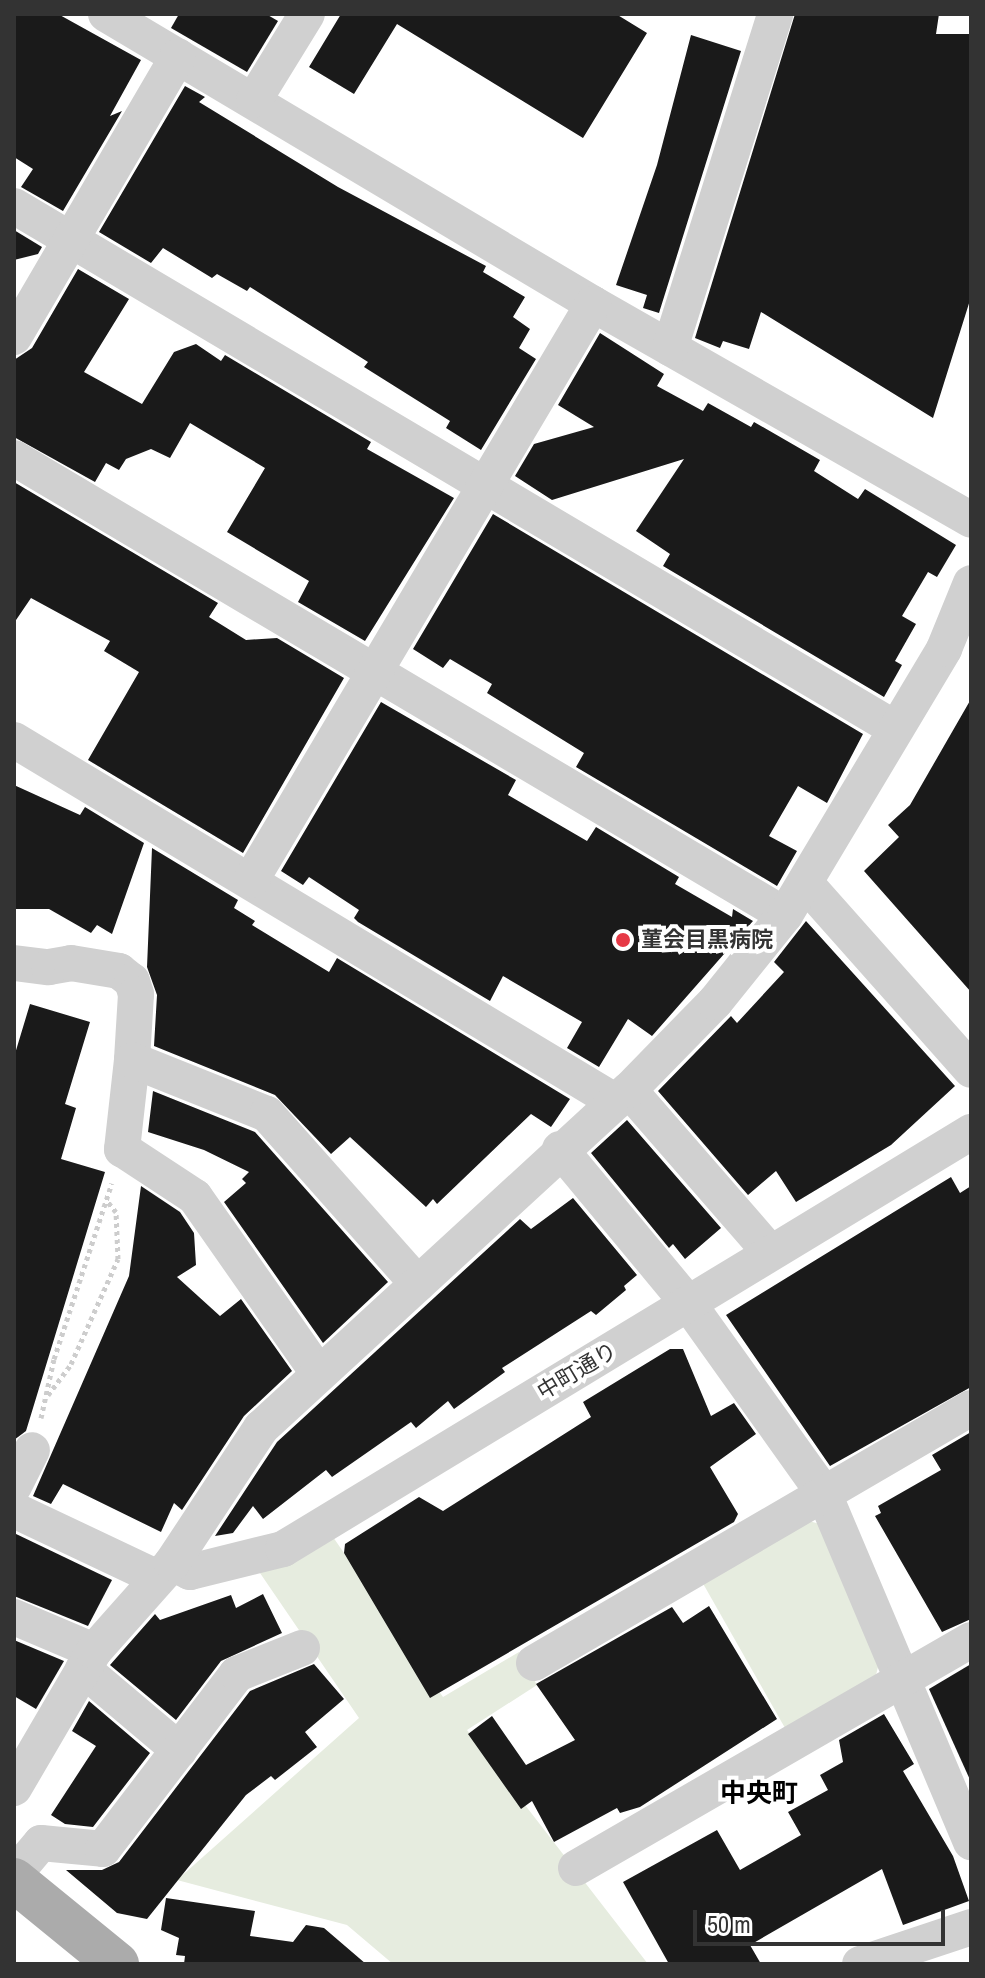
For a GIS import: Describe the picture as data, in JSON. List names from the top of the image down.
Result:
{
  "streets": {
    "street": ["中町通り"]
  },
  "districts": ["中央町"],
  "places": ["菫会目黒病院"],
  "scale_bar": "50 m"
}
